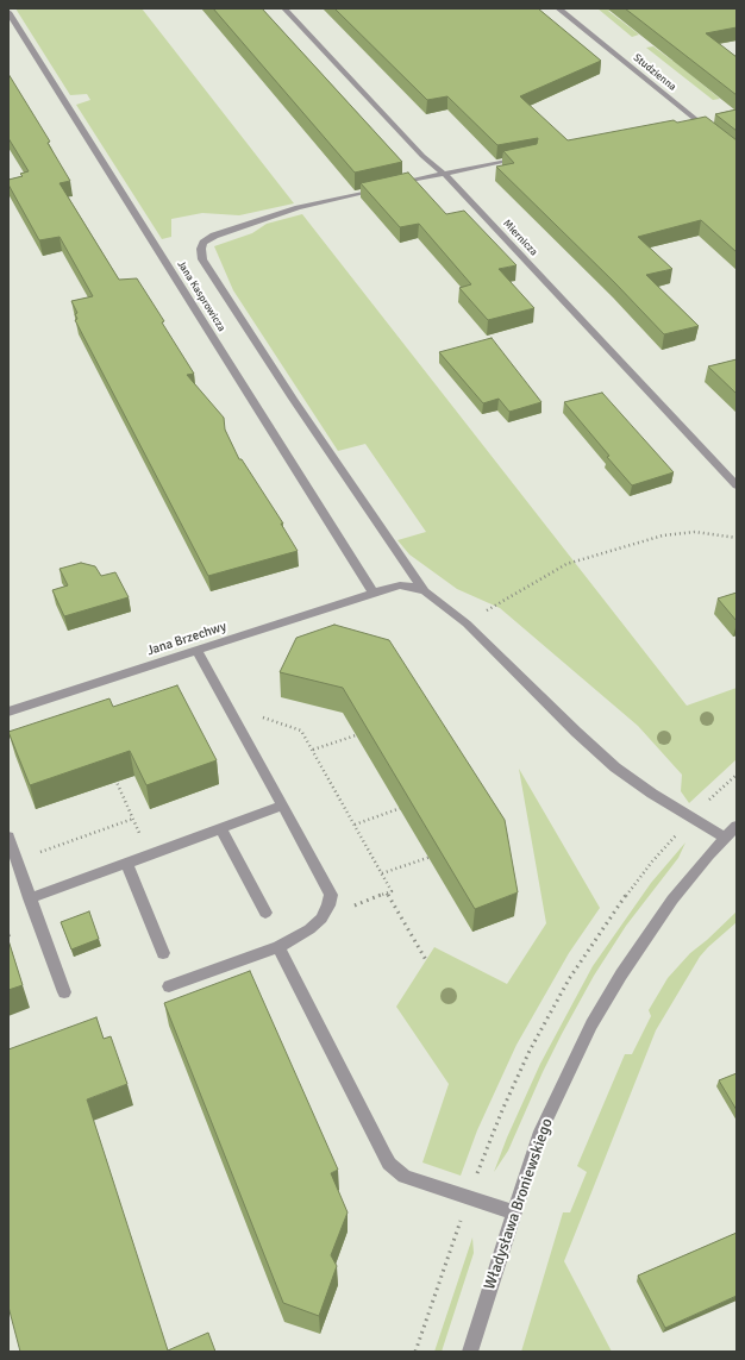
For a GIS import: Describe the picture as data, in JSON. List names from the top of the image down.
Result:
{
  "streets": {
    "street": [
      "Studzienna",
      "Miernicza",
      "Jana Kasprowicza",
      "Jana Brzechwy",
      "Władysława Broniewskiego"
    ]
  },
  "crossings": [
    ["Jana Kasprowicza", "Jana Brzechwy"]
  ]
}
